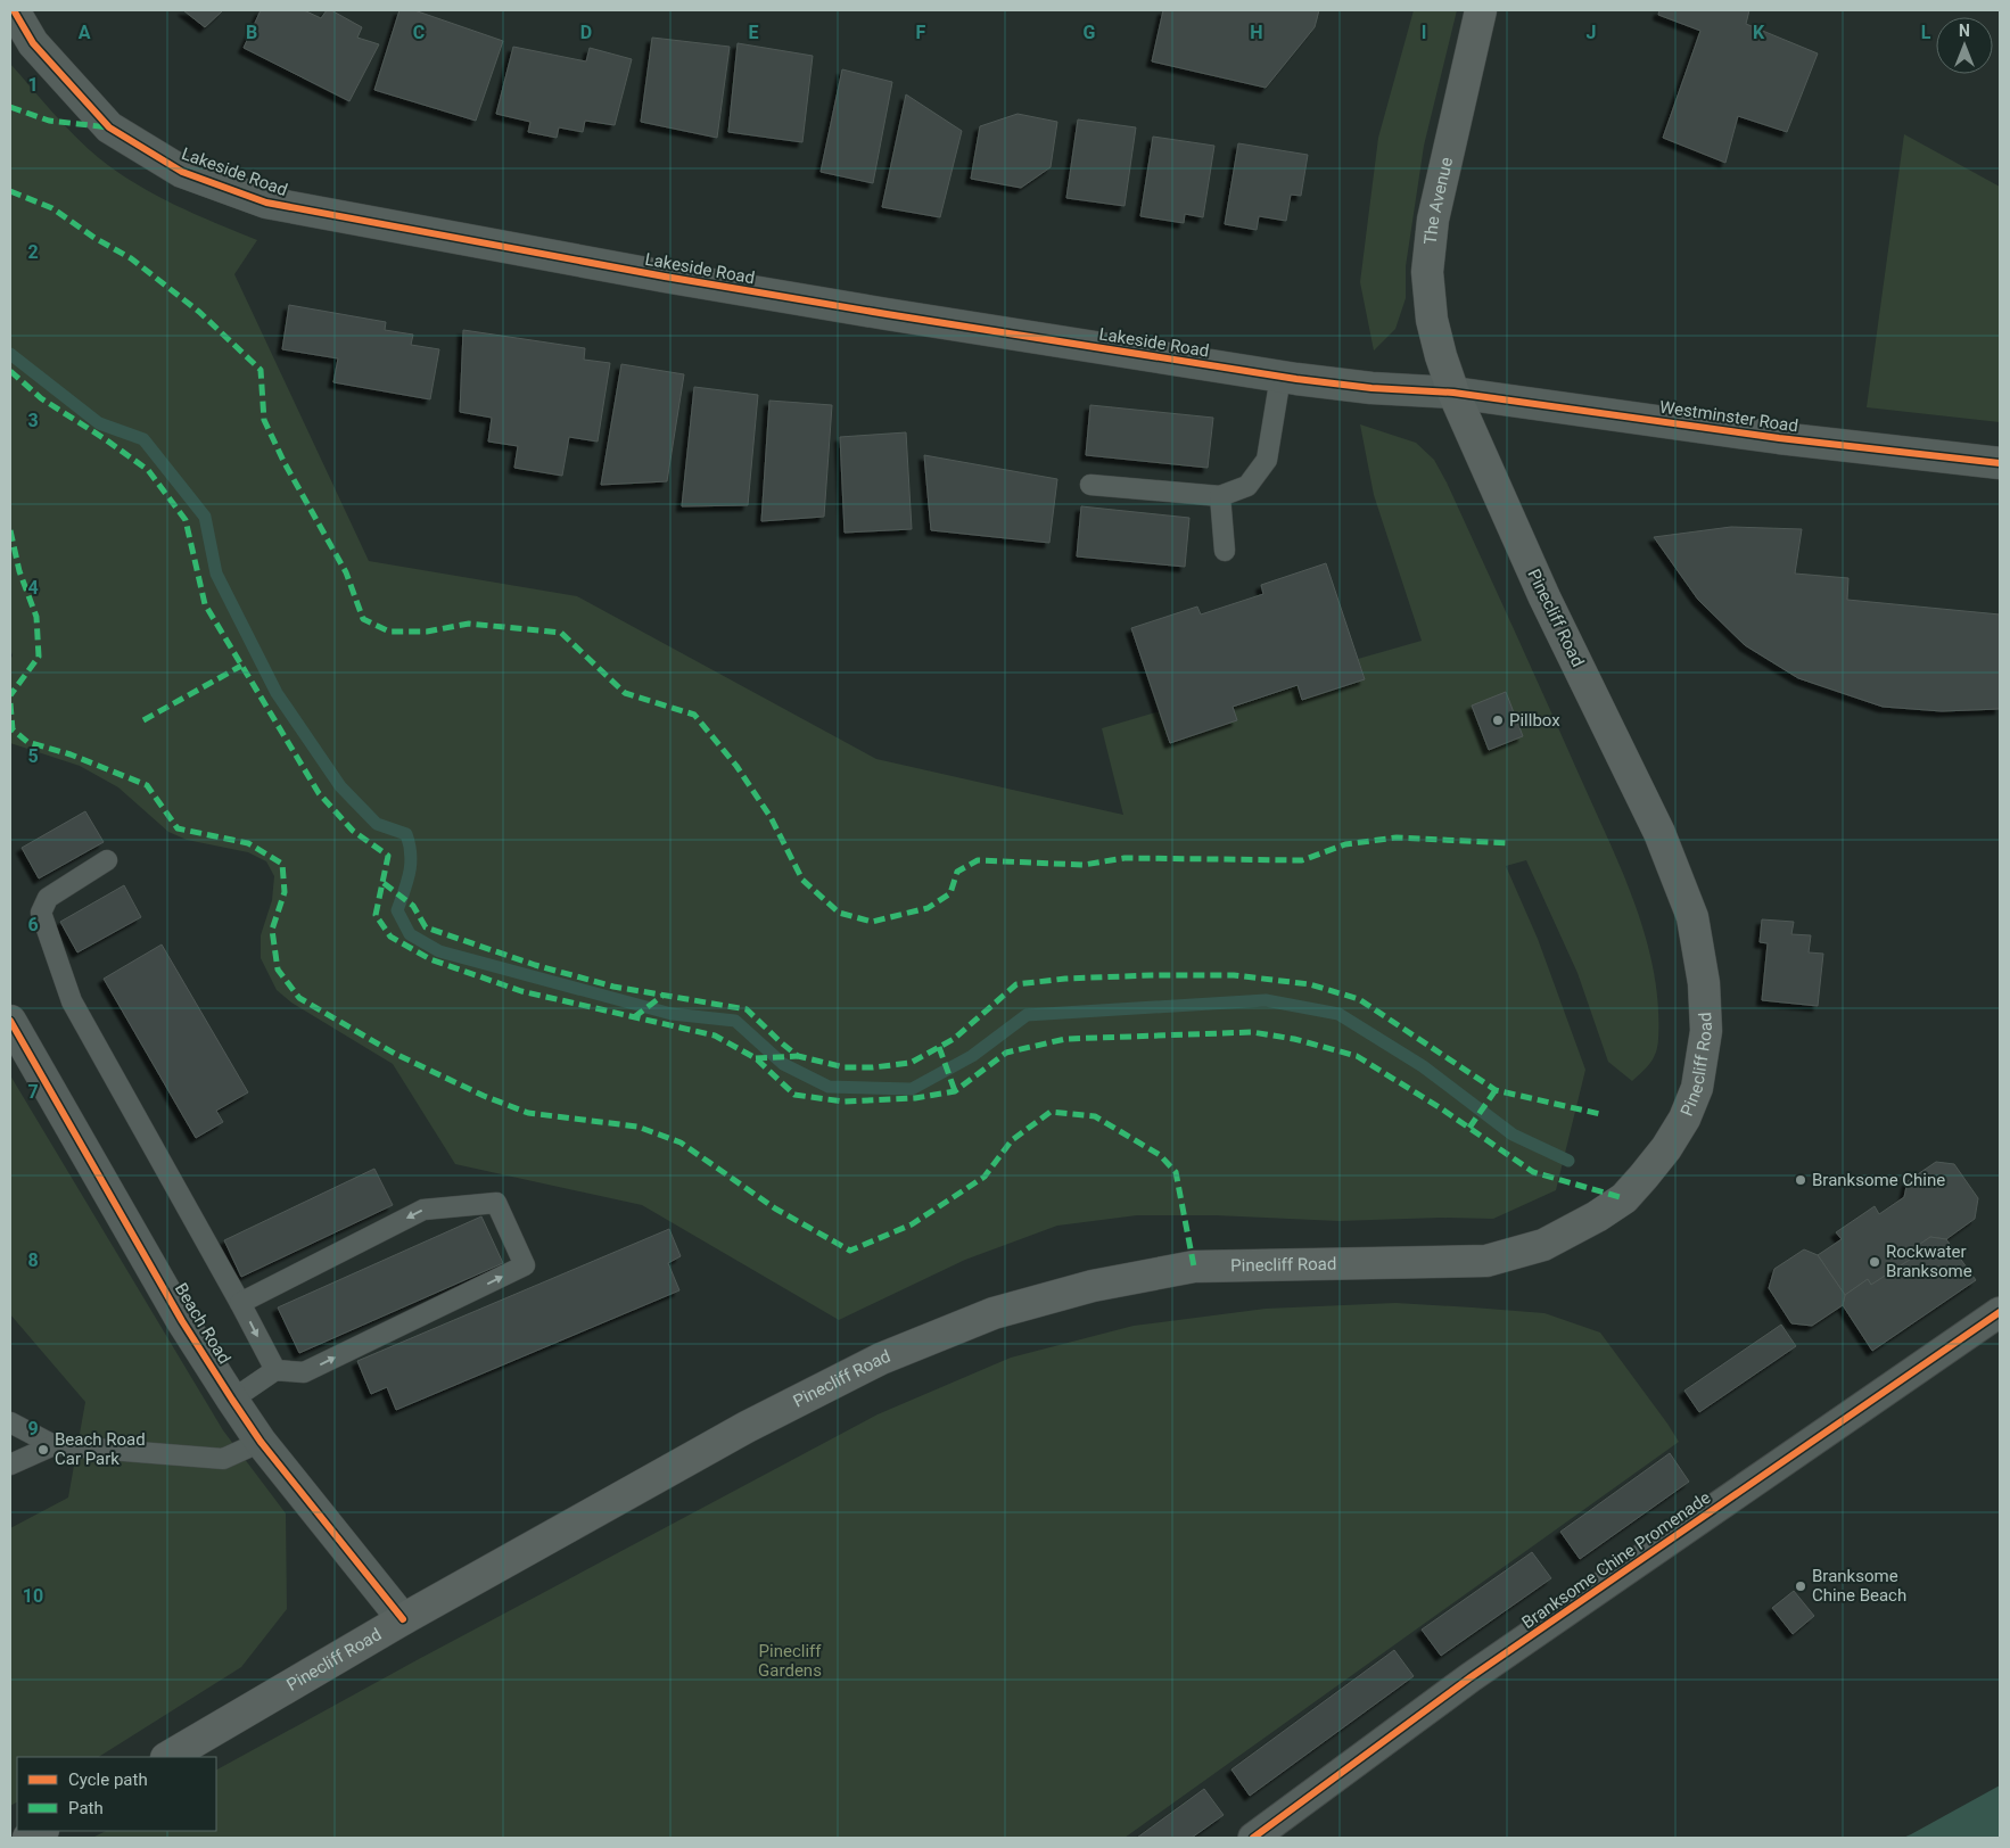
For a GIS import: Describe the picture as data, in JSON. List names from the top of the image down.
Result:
{
  "streets": {
    "main road": ["The Avenue", "Pinecliff Road"],
    "street": [
      "Lakeside Road",
      "Westminster Road",
      "Beach Road",
      "Branksome Chine Promenade"
    ]
  },
  "crossings": [
    ["Lakeside Road", "The Avenue"],
    ["Lakeside Road", "Westminster Road"],
    ["Lakeside Road", "Pinecliff Road"],
    ["The Avenue", "Westminster Road"],
    ["The Avenue", "Pinecliff Road"],
    ["Westminster Road", "Pinecliff Road"],
    ["Pinecliff Road", "Beach Road"]
  ],
  "parks": ["Pinecliff Gardens"],
  "places": [
    "Pillbox",
    "Branksome Chine",
    "Rockwater Branksome",
    "Beach Road Car Park",
    "Branksome Chine Beach"
  ],
  "legend": ["Cycle path", "Path"],
  "north": "top",
  "grid": {
    "columns": [
      "A",
      "B",
      "C",
      "D",
      "E",
      "F",
      "G",
      "H",
      "I",
      "J",
      "K",
      "L"
    ],
    "rows": [
      "1",
      "2",
      "3",
      "4",
      "5",
      "6",
      "7",
      "8",
      "9",
      "10"
    ]
  }
}
